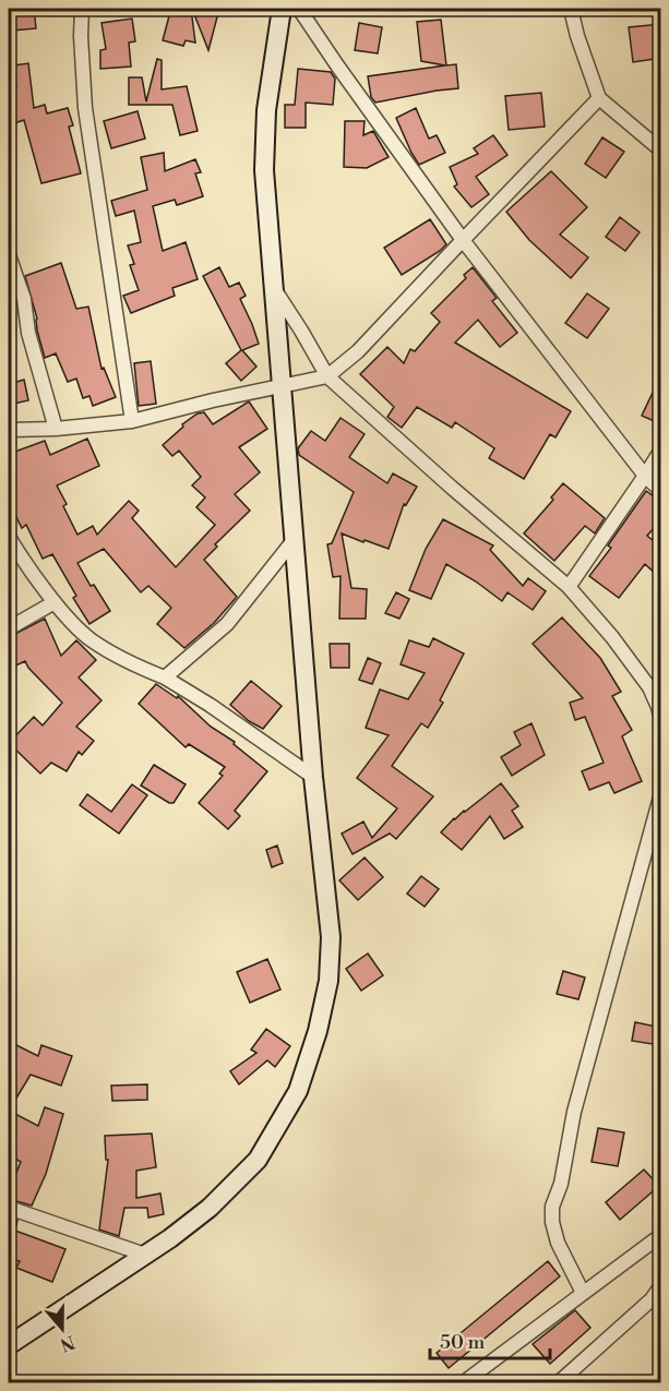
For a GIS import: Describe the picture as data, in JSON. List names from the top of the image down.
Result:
{
  "scale_bar": "50 m",
  "north": "bottom"
}
